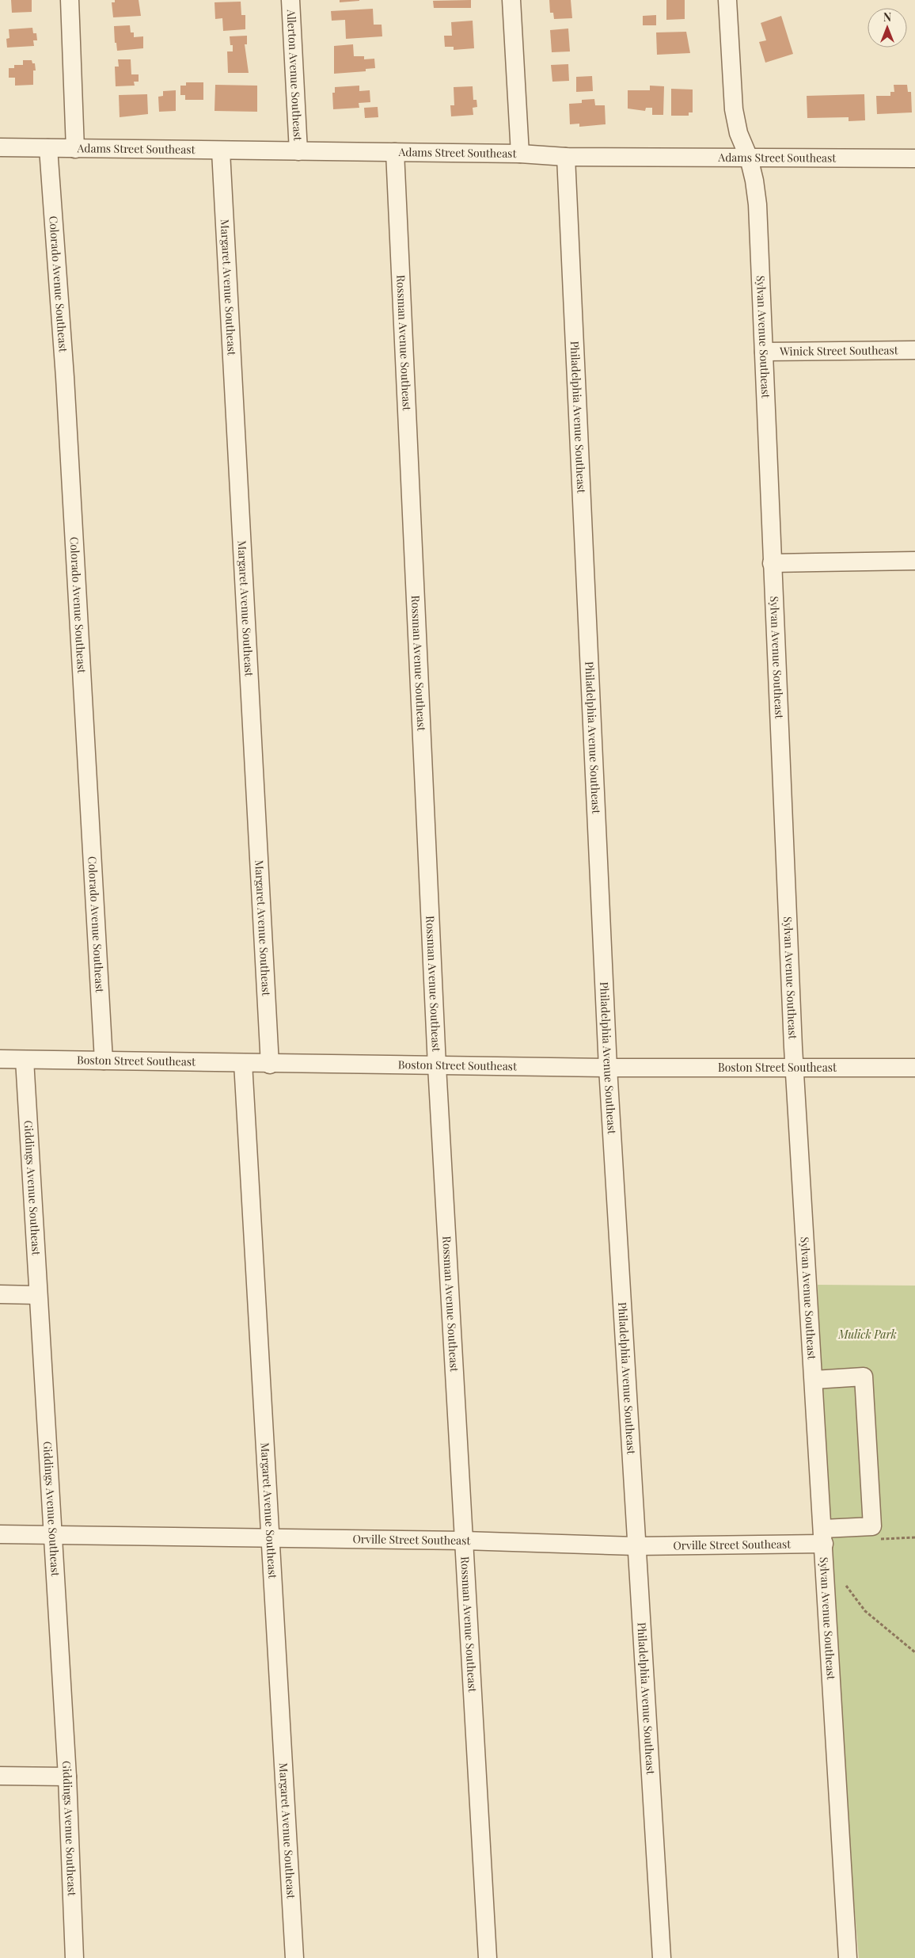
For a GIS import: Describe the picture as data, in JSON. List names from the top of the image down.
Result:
{
  "streets": {
    "street": [
      "Allerton Avenue Southeast",
      "Adams Street Southeast",
      "Colorado Avenue Southeast",
      "Margaret Avenue Southeast",
      "Sylvan Avenue Southeast",
      "Rossman Avenue Southeast",
      "Winick Street Southeast",
      "Philadelphia Avenue Southeast",
      "Boston Street Southeast",
      "Giddings Avenue Southeast",
      "Orville Street Southeast"
    ]
  },
  "crossings": [
    ["Allerton Avenue Southeast", "Adams Street Southeast"],
    ["Adams Street Southeast", "Colorado Avenue Southeast"],
    ["Adams Street Southeast", "Margaret Avenue Southeast"],
    ["Adams Street Southeast", "Sylvan Avenue Southeast"],
    ["Adams Street Southeast", "Rossman Avenue Southeast"],
    ["Adams Street Southeast", "Philadelphia Avenue Southeast"],
    ["Colorado Avenue Southeast", "Boston Street Southeast"],
    ["Margaret Avenue Southeast", "Boston Street Southeast"],
    ["Margaret Avenue Southeast", "Orville Street Southeast"],
    ["Sylvan Avenue Southeast", "Winick Street Southeast"],
    ["Sylvan Avenue Southeast", "Boston Street Southeast"],
    ["Sylvan Avenue Southeast", "Orville Street Southeast"],
    ["Rossman Avenue Southeast", "Boston Street Southeast"],
    ["Rossman Avenue Southeast", "Orville Street Southeast"],
    ["Philadelphia Avenue Southeast", "Boston Street Southeast"],
    ["Philadelphia Avenue Southeast", "Orville Street Southeast"],
    ["Boston Street Southeast", "Giddings Avenue Southeast"],
    ["Giddings Avenue Southeast", "Orville Street Southeast"]
  ],
  "parks": ["Mulick Park"],
  "north": "top"
}
